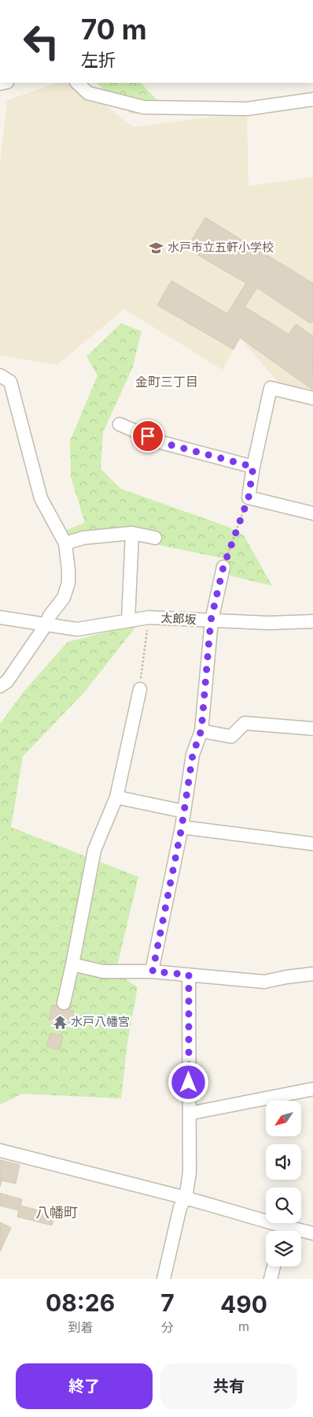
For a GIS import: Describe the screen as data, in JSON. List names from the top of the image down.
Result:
{
  "streets": {
    "street": ["太郎坂"]
  },
  "districts": ["金町三丁目", "八幡町"],
  "places": {
    "school or university": ["水戸市立五軒小学校"],
    "temple": ["水戸八幡宮"]
  },
  "north": "bottom left",
  "page": {
    "turn": ["70 m", "左折"],
    "eta": [
      "08:26",
      "到着",
      "7",
      "分",
      "490",
      "m"
    ],
    "buttons": ["終了", "共有"]
  }
}
